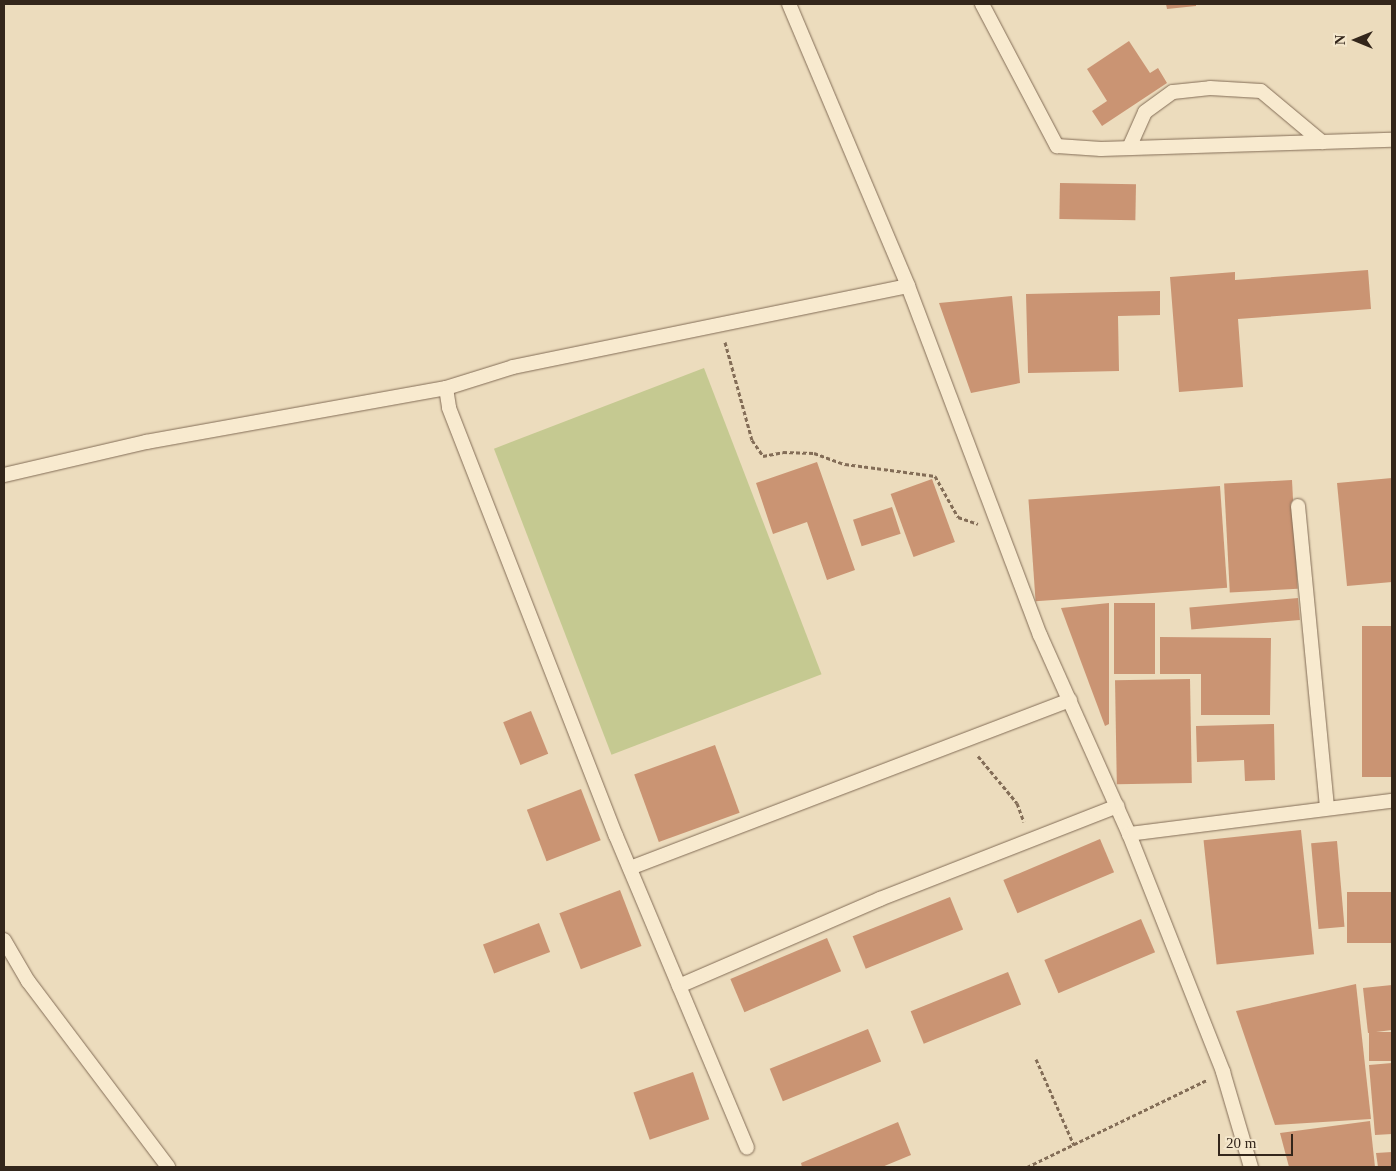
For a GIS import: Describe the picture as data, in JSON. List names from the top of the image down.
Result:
{
  "scale_bar": "20 m",
  "north": "left"
}
